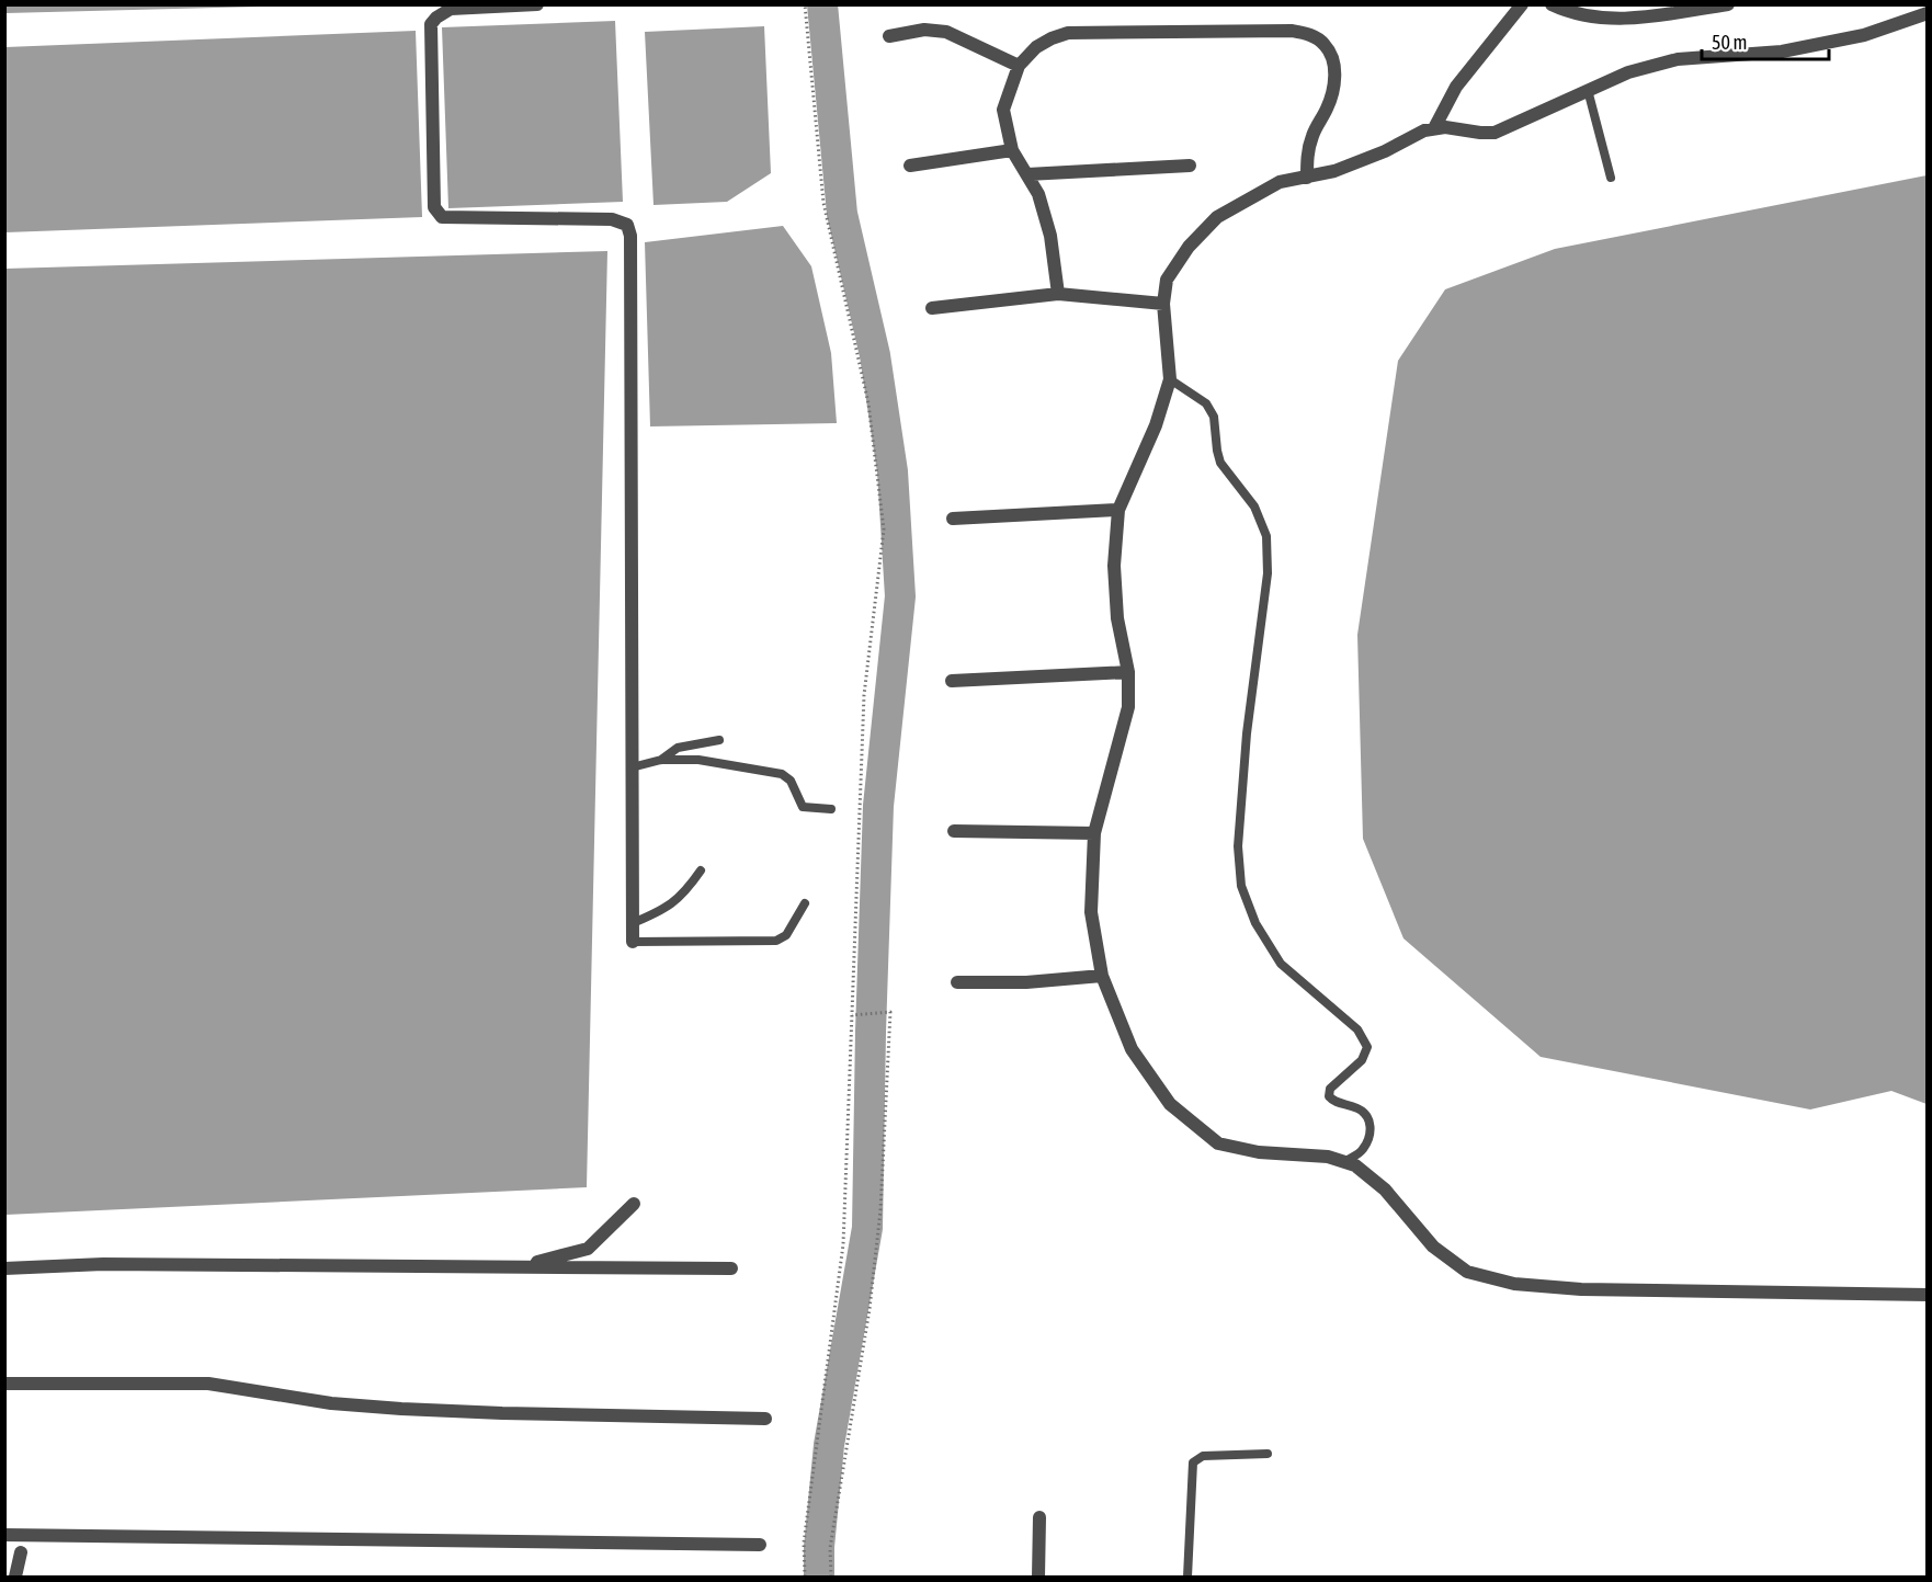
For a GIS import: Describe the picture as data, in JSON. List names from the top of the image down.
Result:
{
  "scale_bar": "50 m"
}
